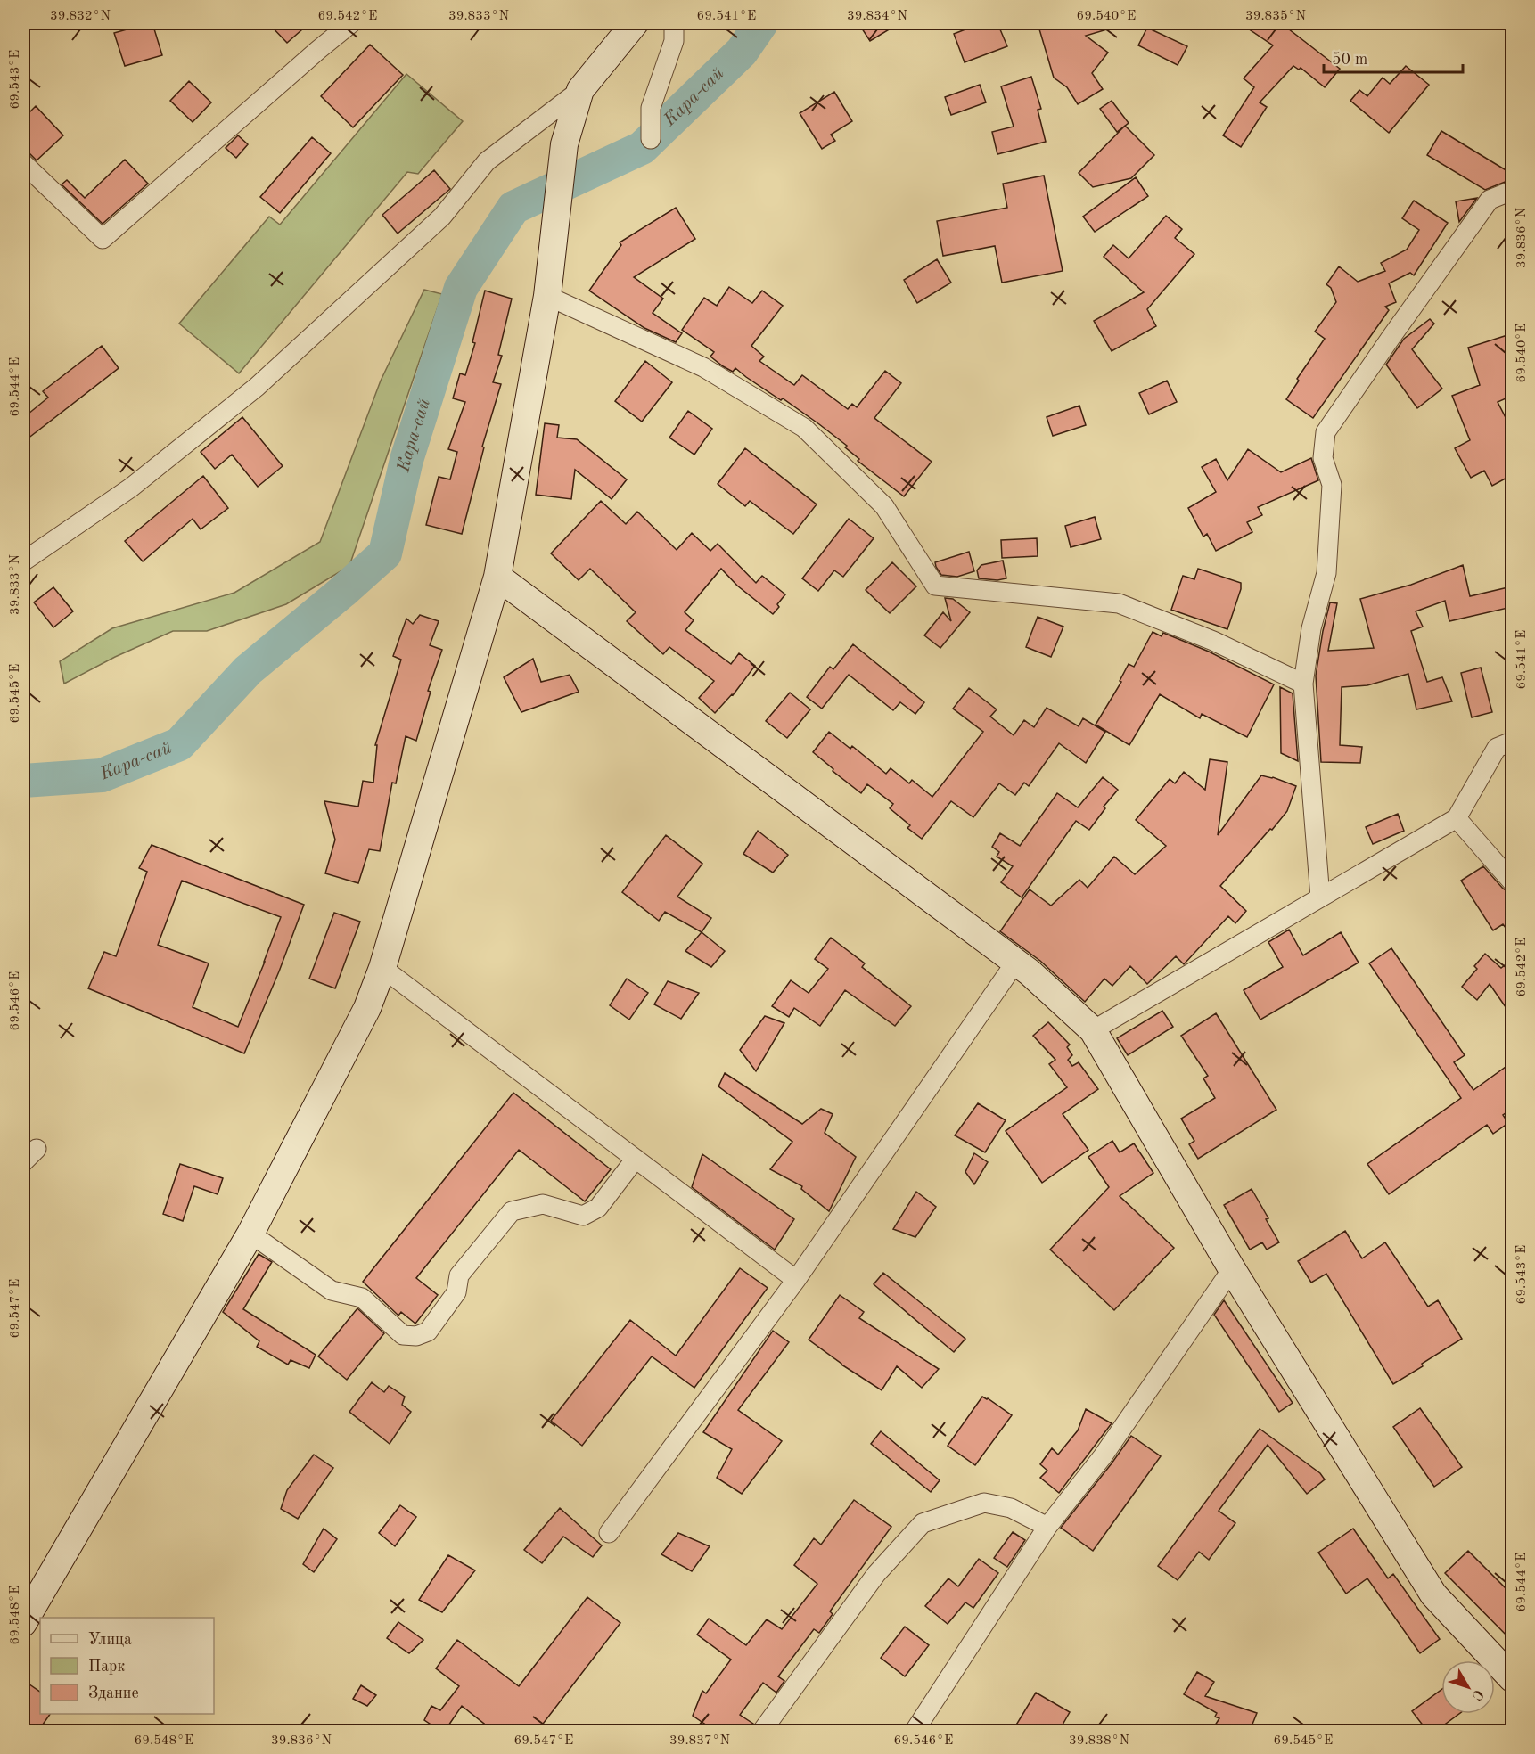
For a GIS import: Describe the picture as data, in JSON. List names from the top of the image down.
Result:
{
  "water": ["Кара-сай"],
  "legend": ["Улица", "Парк", "Здание"],
  "scale_bar": "50 m",
  "north": "bottom right",
  "coordinates": [
    "39.832°N",
    "69.542°E",
    "39.833°N",
    "69.541°E",
    "39.834°N",
    "69.540°E",
    "39.835°N",
    "69.543°E",
    "39.836°N",
    "69.544°E",
    "69.545°E",
    "69.546°E",
    "69.547°E",
    "69.548°E",
    "39.837°N",
    "39.838°N"
  ]
}
